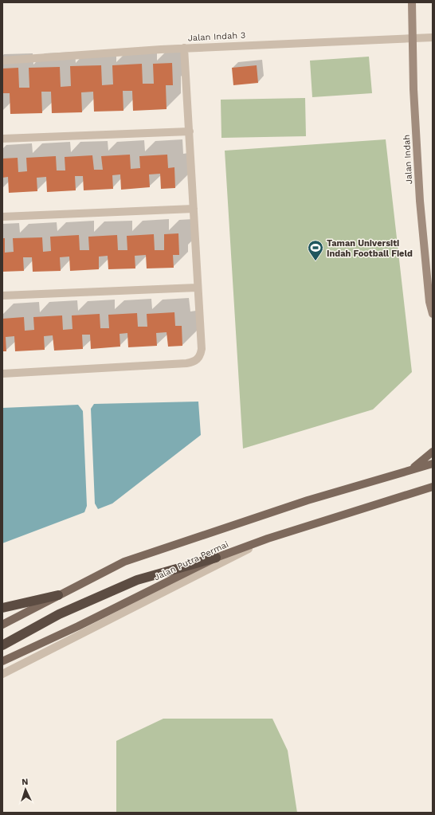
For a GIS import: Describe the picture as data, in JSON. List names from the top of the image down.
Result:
{
  "streets": {
    "main road": ["Jalan Putra Permai"],
    "street": ["Jalan Indah 3", "Jalan Indah"]
  },
  "crossings": [
    ["Jalan Indah 3", "Jalan Indah"]
  ],
  "places": {
    "sports": ["Taman Universiti Indah Football Field"]
  },
  "north": "top"
}
